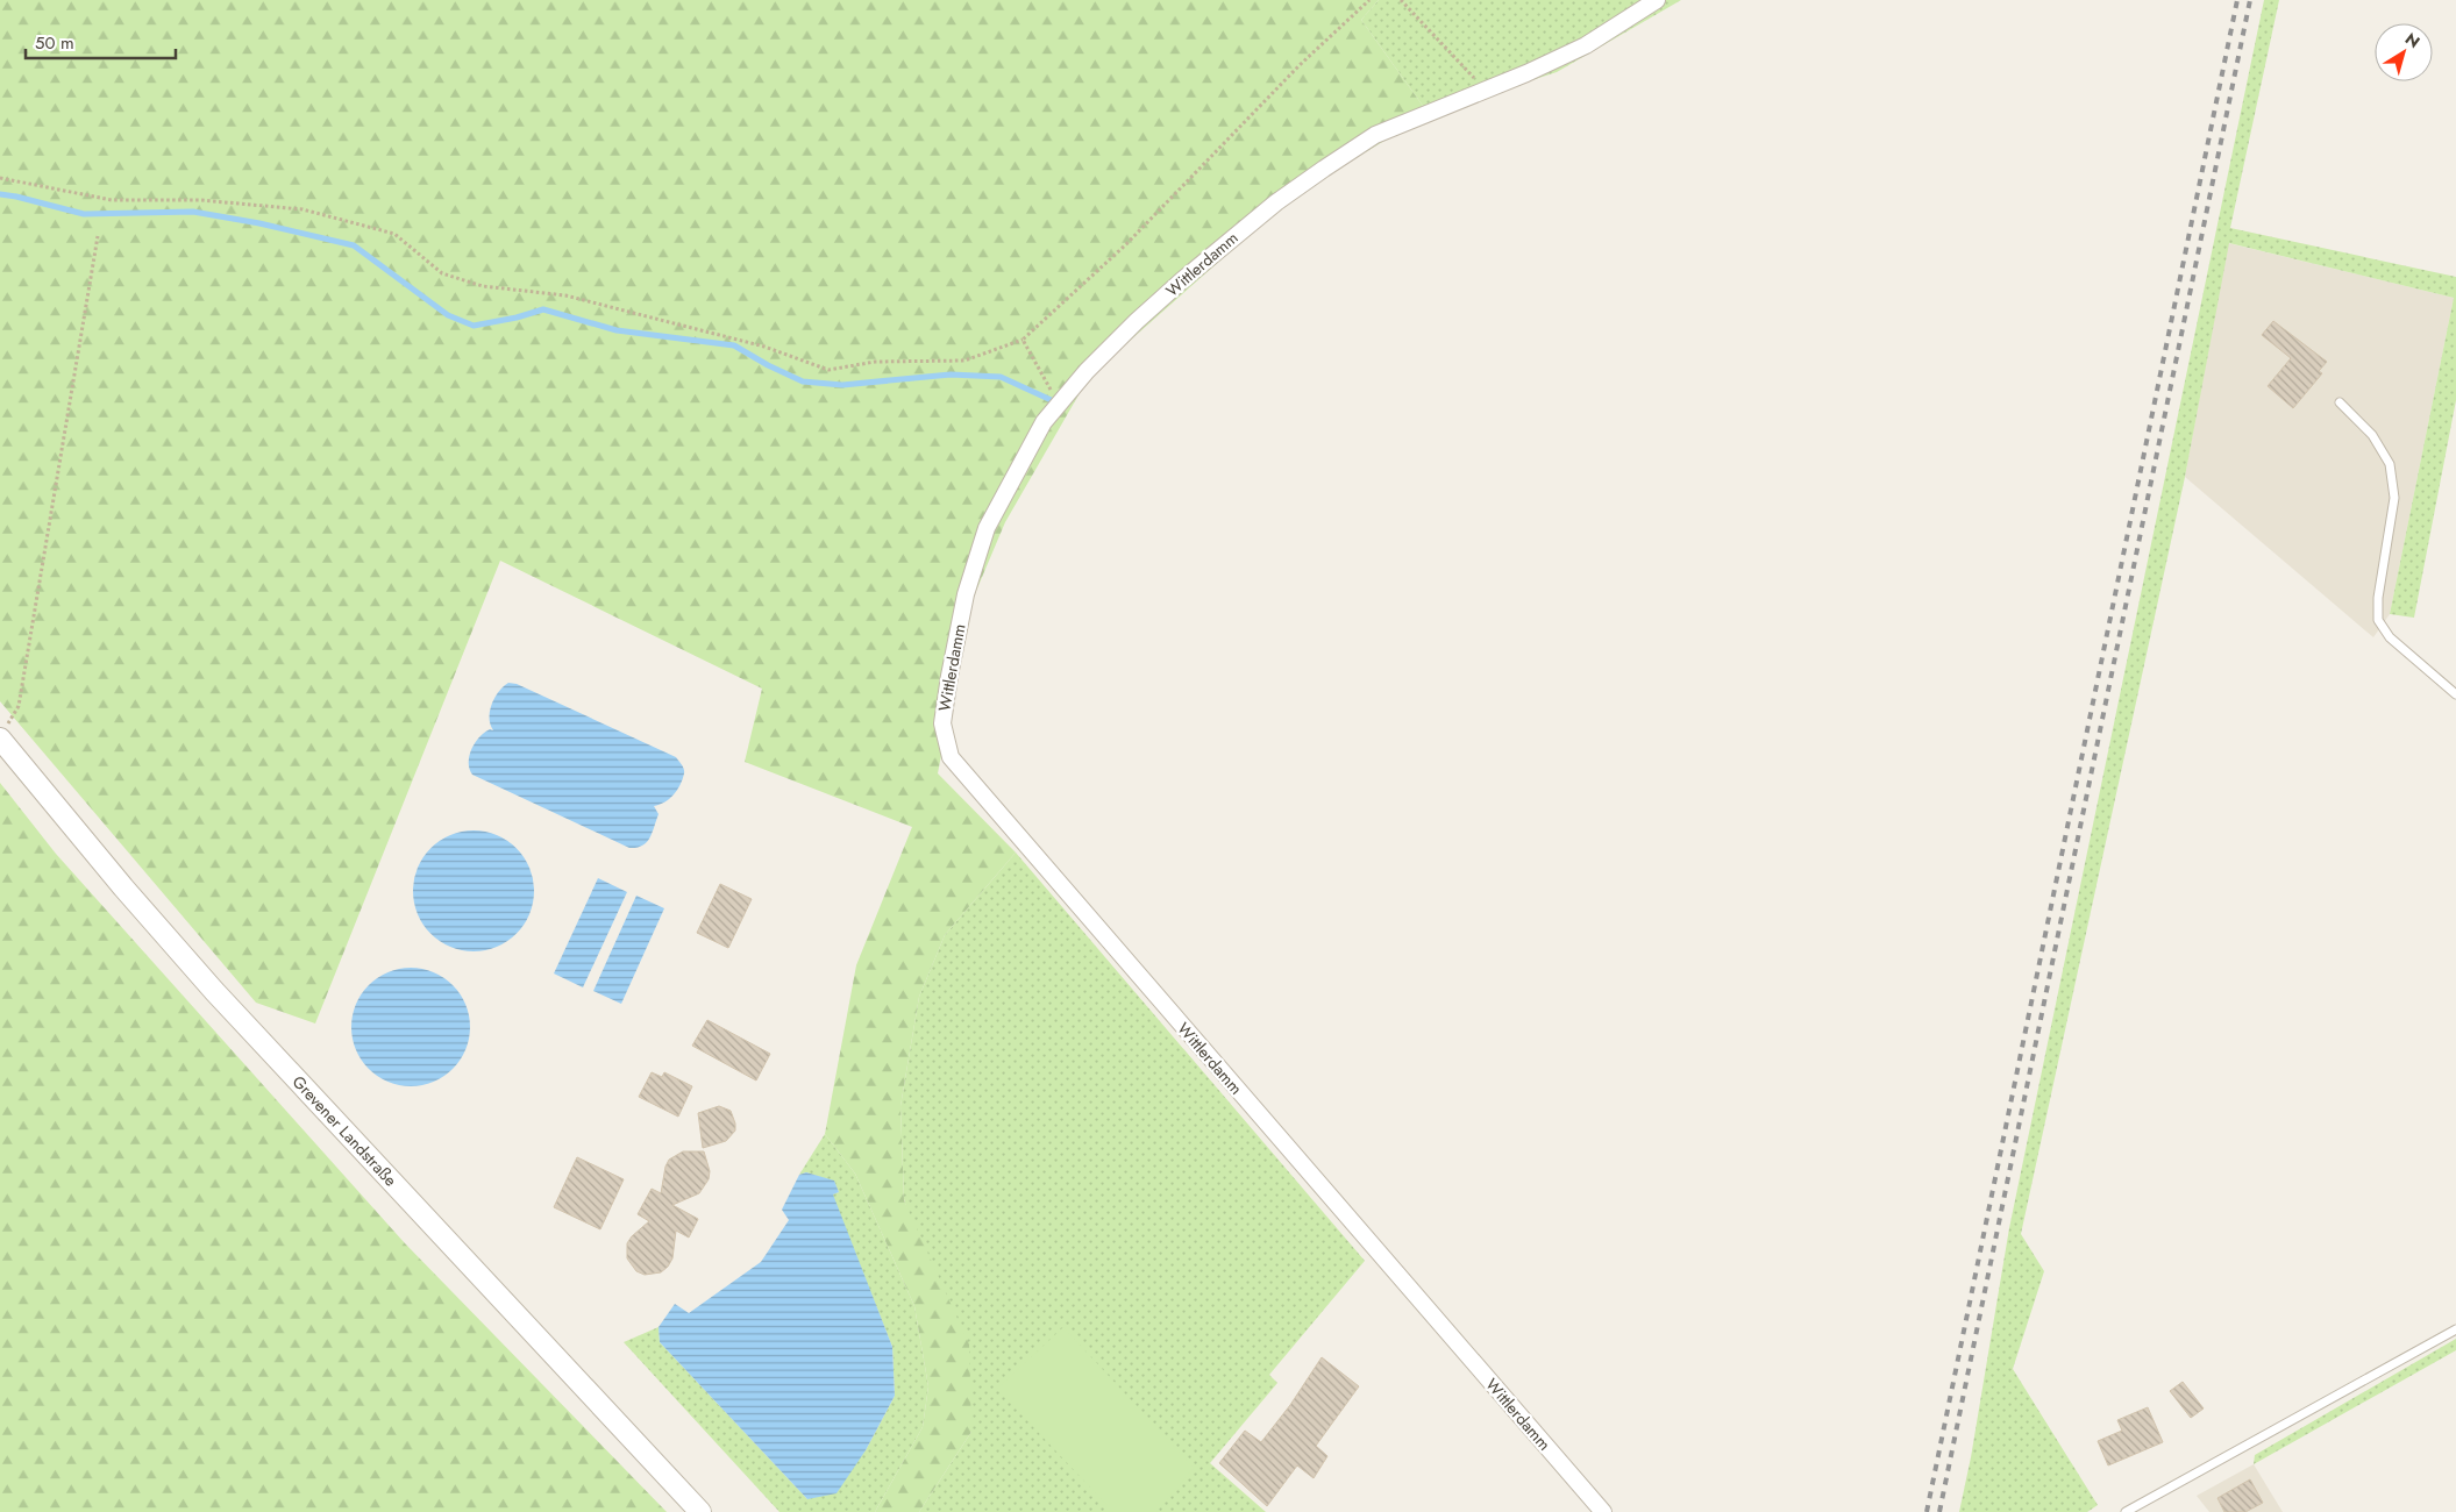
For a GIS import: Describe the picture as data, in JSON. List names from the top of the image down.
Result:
{
  "streets": {
    "street": ["Wittlerdamm", "Grevener Landstraße"]
  },
  "scale_bar": "50 m",
  "north": "top right"
}
